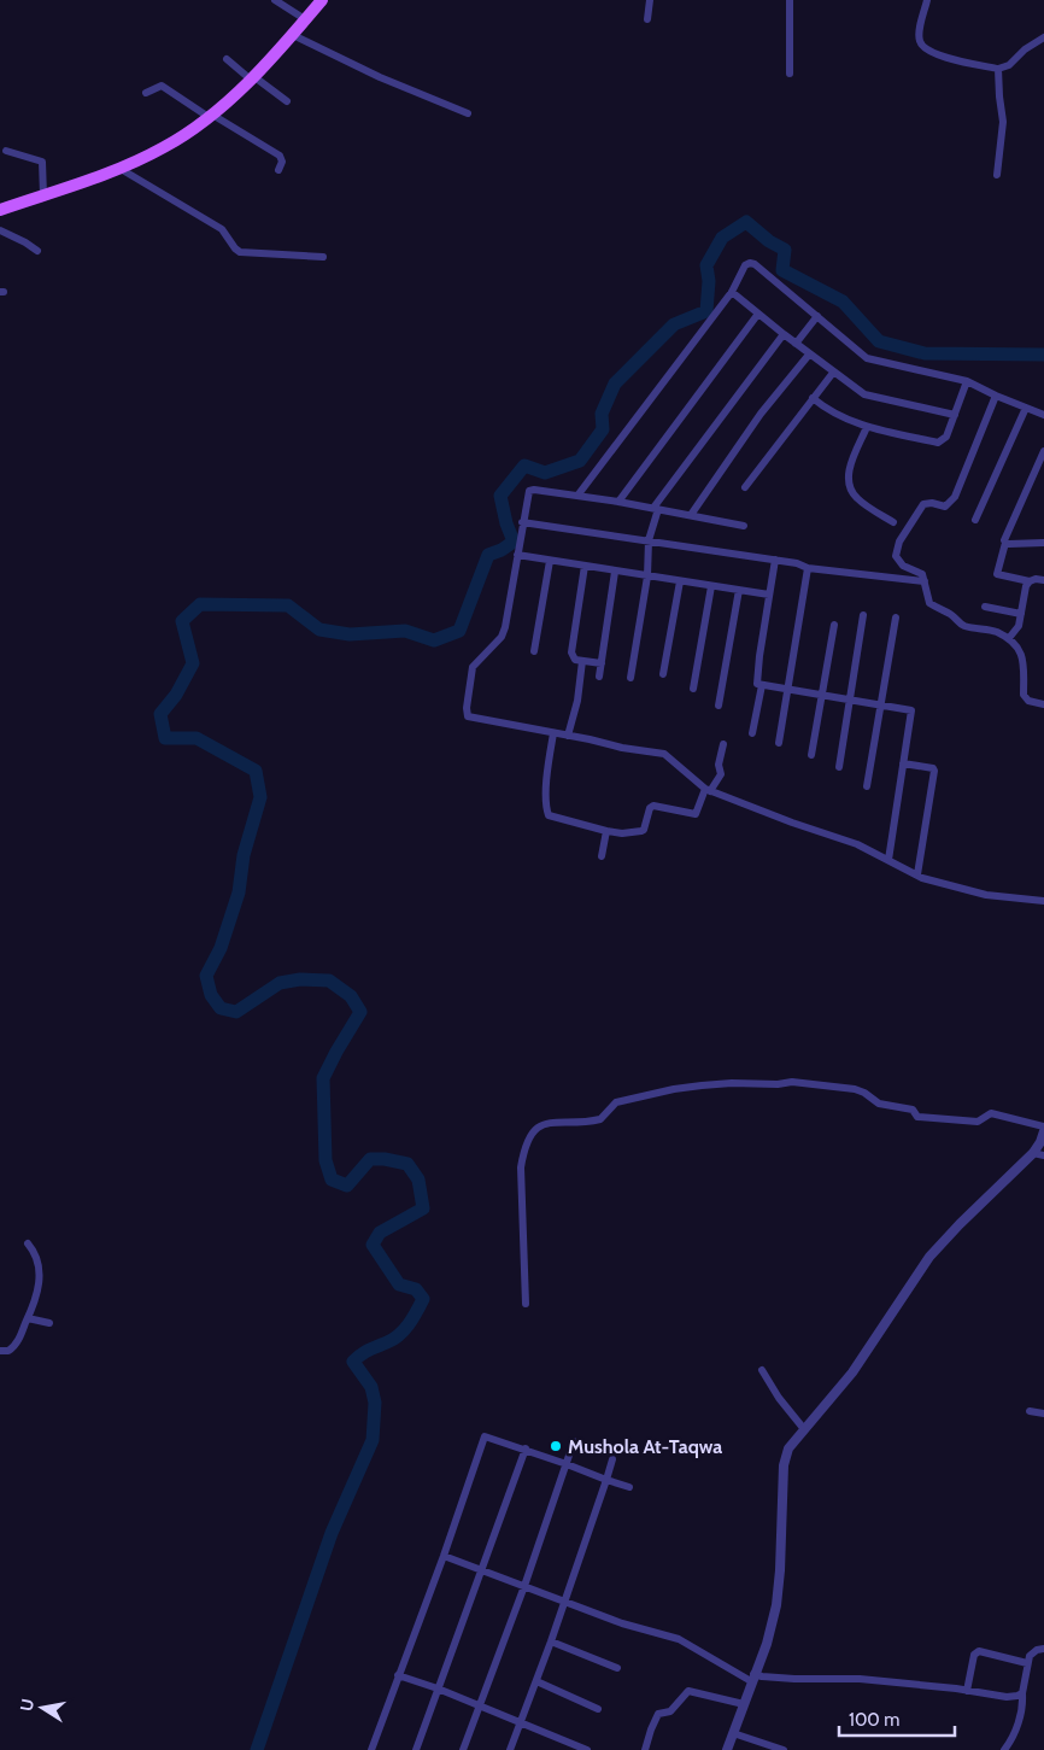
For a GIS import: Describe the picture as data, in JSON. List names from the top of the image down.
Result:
{
  "places": ["Mushola At-Taqwa"],
  "scale_bar": "100 m",
  "north": "left"
}
